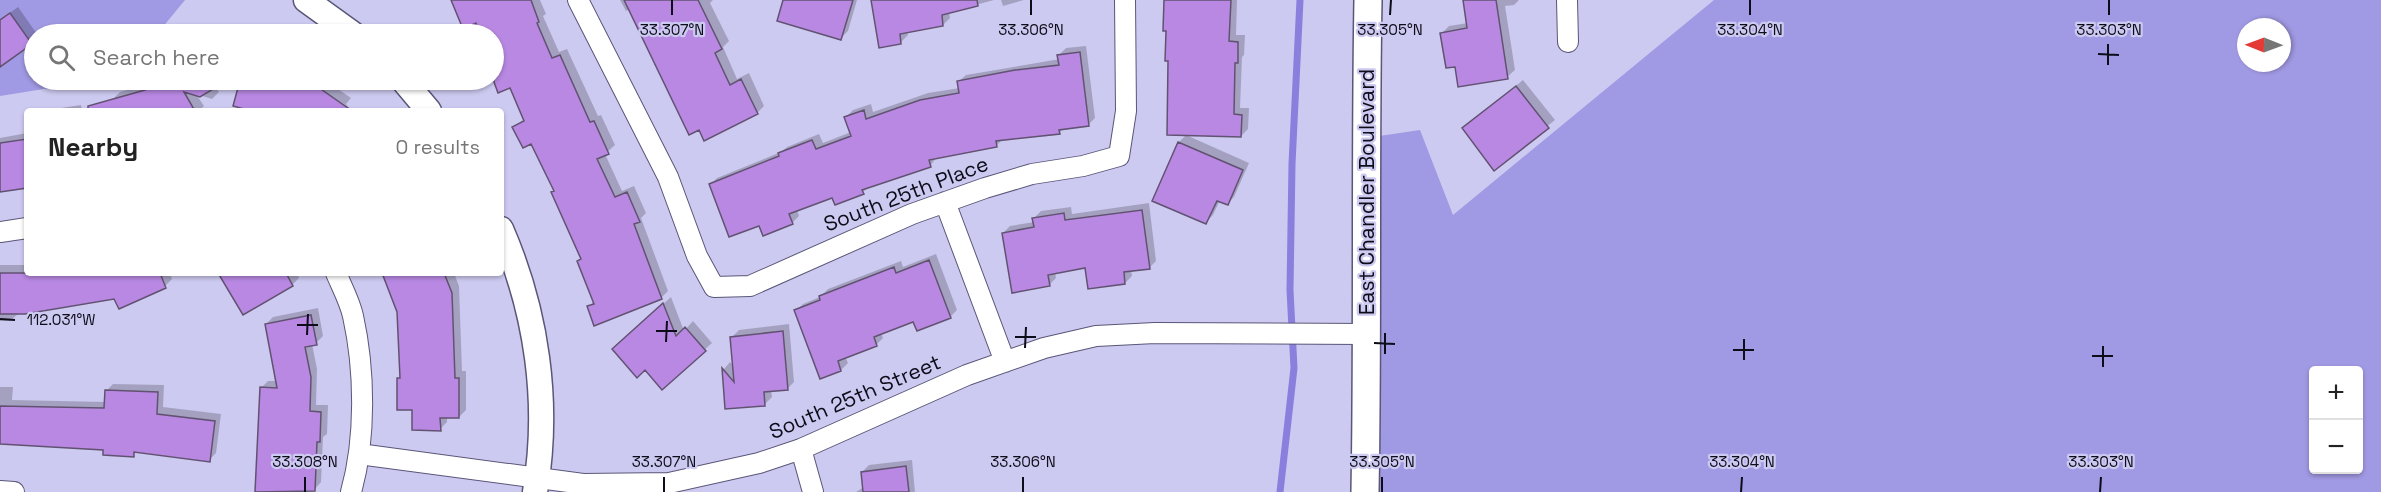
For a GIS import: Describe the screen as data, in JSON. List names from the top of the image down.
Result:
{
  "streets": {
    "main road": ["East Chandler Boulevard"],
    "street": ["South 25th Place", "South 25th Street"]
  },
  "crossings": [
    ["East Chandler Boulevard", "South 25th Street"]
  ],
  "north": "left",
  "page": {
    "search": "Search here",
    "heading": ["Nearby", "0 results"],
    "map_buttons": ["+", "−"]
  },
  "coordinates": [
    "33.307°N",
    "33.306°N",
    "33.305°N",
    "33.304°N",
    "33.303°N",
    "112.031°W",
    "33.308°N"
  ]
}
